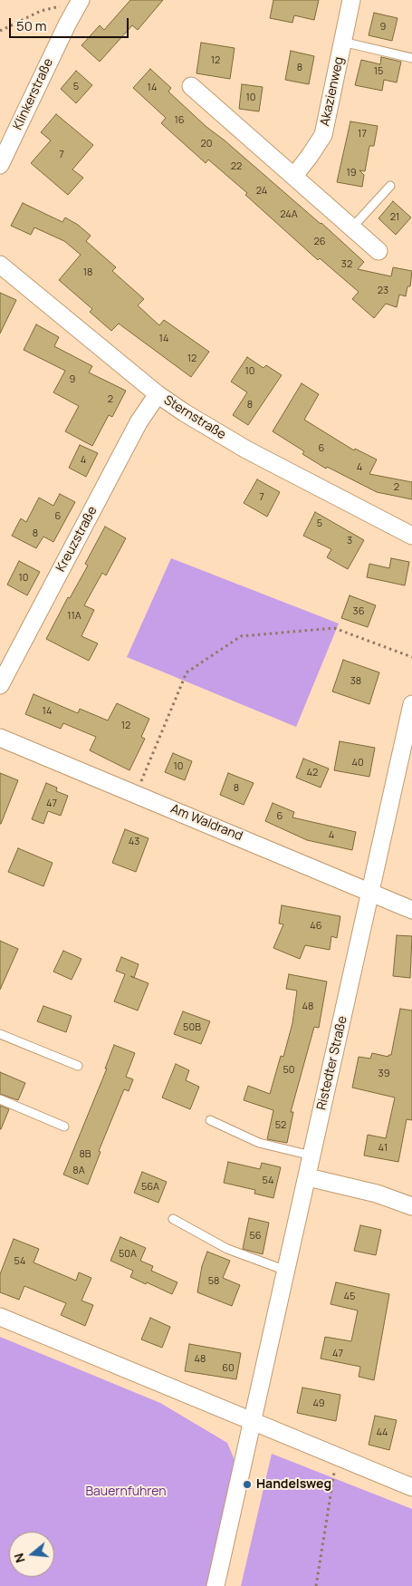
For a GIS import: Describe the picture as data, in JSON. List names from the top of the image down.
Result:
{
  "streets": {
    "street": [
      "Akazienweg",
      "Klinkerstraße",
      "Sternstraße",
      "Kreuzstraße",
      "Am Waldrand",
      "Ristedter Straße"
    ]
  },
  "crossings": [
    ["Sternstraße", "Kreuzstraße"],
    ["Am Waldrand", "Ristedter Straße"]
  ],
  "parks": ["Bauernfuhren"],
  "places": ["Handelsweg"],
  "house_numbers": [
    "9",
    "12",
    "8",
    "15",
    "5",
    "14",
    "10",
    "16",
    "17",
    "20",
    "7",
    "22",
    "19",
    "24",
    "24A",
    "21",
    "26",
    "32",
    "18",
    "23",
    "14",
    "12",
    "10",
    "9",
    "2",
    "8",
    "6",
    "4",
    "4",
    "2",
    "7",
    "6",
    "5",
    "8",
    "3",
    "10",
    "36",
    "11A",
    "38",
    "14",
    "12",
    "40",
    "10",
    "42",
    "8",
    "47",
    "6",
    "4",
    "43",
    "46",
    "48",
    "50B",
    "50",
    "39",
    "52",
    "41",
    "8B",
    "8A",
    "54",
    "56A",
    "56",
    "50A",
    "54",
    "58",
    "45",
    "47",
    "48",
    "60",
    "49",
    "44"
  ],
  "scale_bar": "50 m",
  "north": "left"
}
